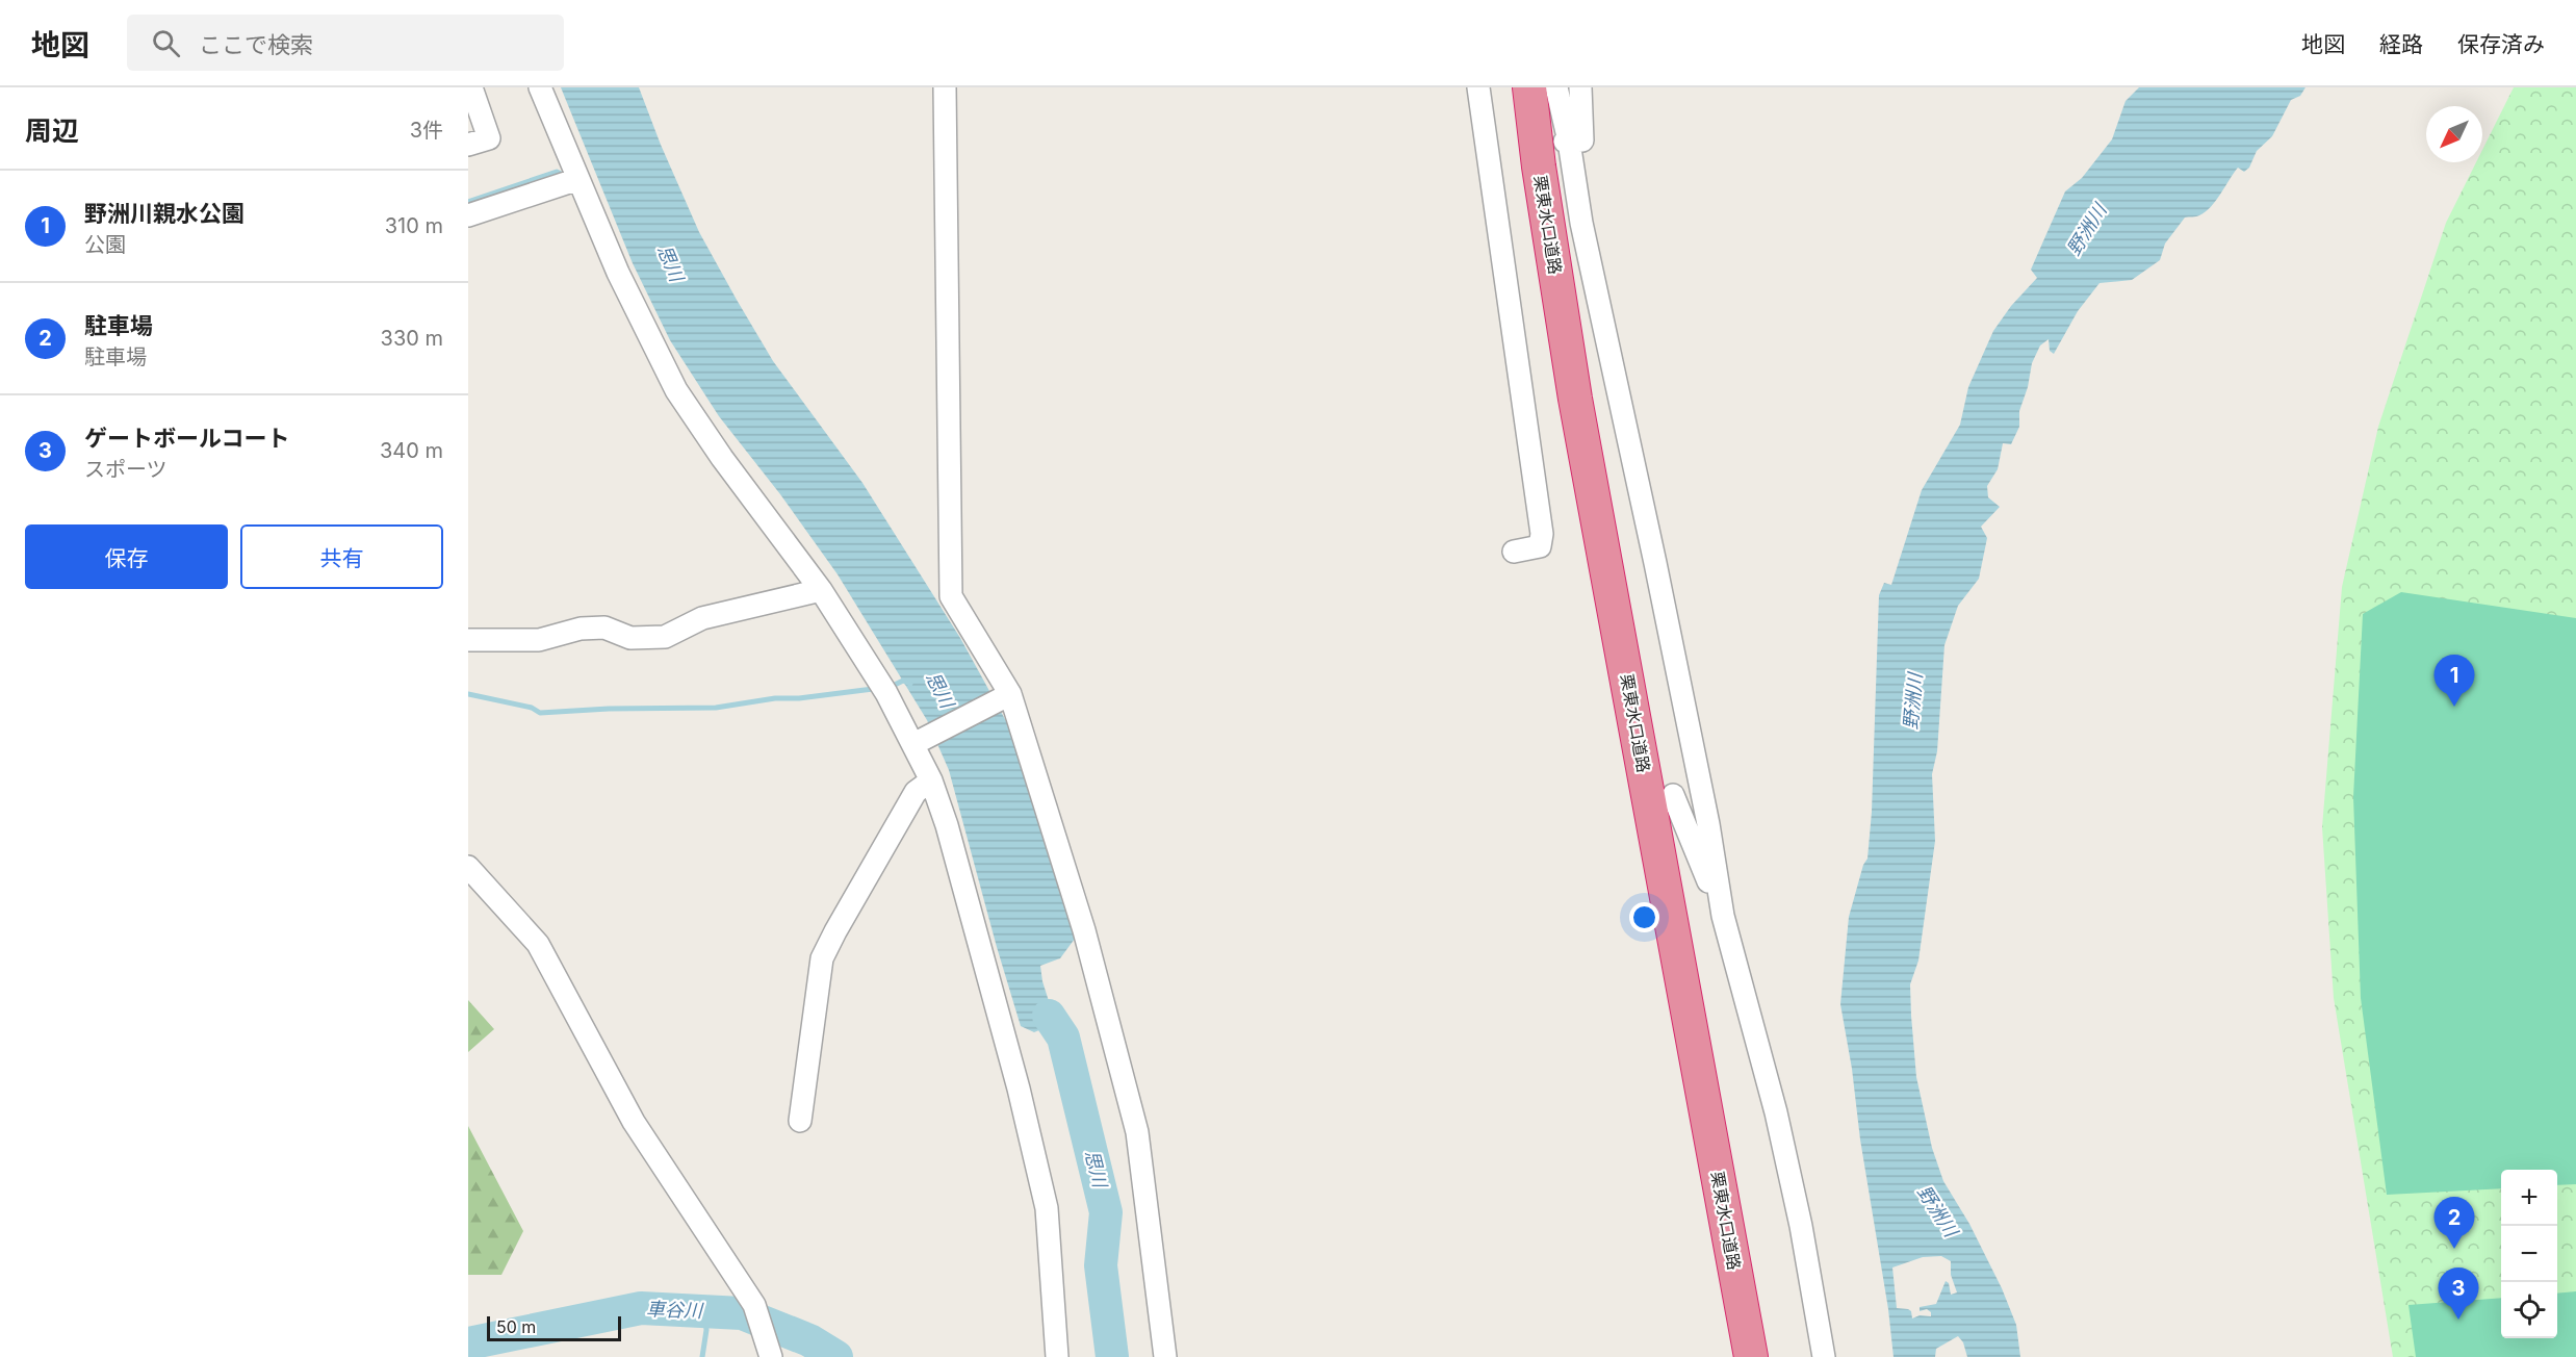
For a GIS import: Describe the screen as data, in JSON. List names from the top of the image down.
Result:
{
  "streets": {
    "highway": ["栗東水口道路"]
  },
  "water": ["野洲川", "思川", "車谷川"],
  "scale_bar": "50 m",
  "north": "bottom left",
  "page": {
    "header": "地図",
    "search": "ここで検索",
    "nav": ["地図", "経路", "保存済み"],
    "heading": ["周辺", "3件"],
    "list": [
      {
        "mark": "1",
        "name": "野洲川親水公園",
        "note": "公園",
        "value": "310 m"
      },
      {
        "mark": "2",
        "name": "駐車場",
        "note": "駐車場",
        "value": "330 m"
      },
      {
        "mark": "3",
        "name": "ゲートボールコート",
        "note": "スポーツ",
        "value": "340 m"
      }
    ],
    "buttons": ["保存", "共有"],
    "pins": ["1", "2", "3"],
    "map_buttons": ["+", "−"],
    "scale": "50 m"
  }
}
